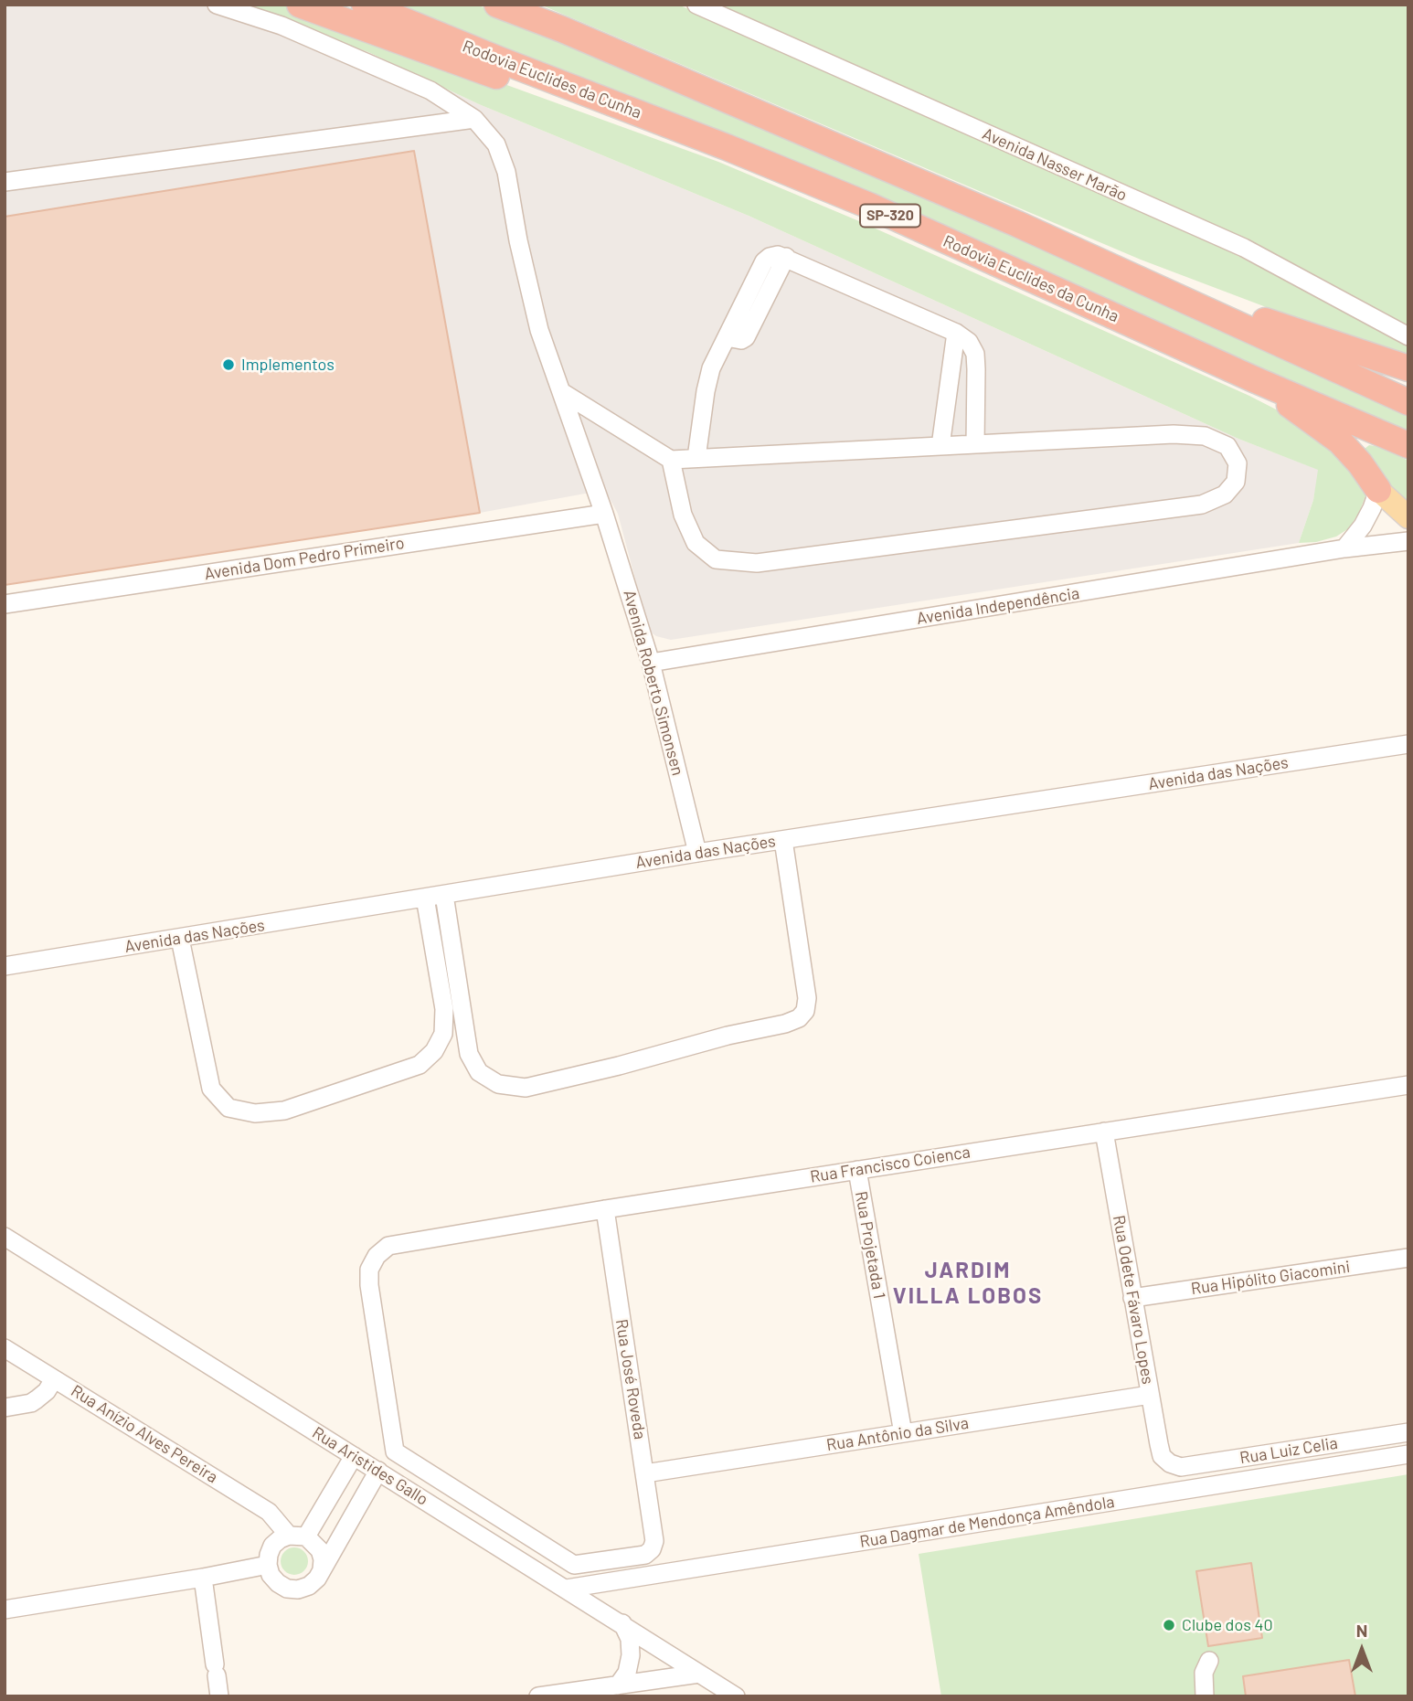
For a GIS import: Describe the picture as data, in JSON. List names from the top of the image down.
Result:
{
  "streets": {
    "highway": ["Rodovia Euclides da Cunha", "SP-320"],
    "street": [
      "Avenida Nasser Marão",
      "Avenida Dom Pedro Primeiro",
      "Avenida Independência",
      "Avenida Roberto Simonsen",
      "Avenida das Nações",
      "Rua Francisco Coienca",
      "Rua Projetada 1",
      "Rua Hipólito Giacomini",
      "Rua Odete Fávaro Lopes",
      "Rua José Roveda",
      "Rua Anízio Alves Pereira",
      "Rua Antônio da Silva",
      "Rua Luiz Celia",
      "Rua Aristides Gallo",
      "Rua Dagmar de Mendonça Amêndola"
    ]
  },
  "crossings": [
    ["Avenida Dom Pedro Primeiro", "Avenida Roberto Simonsen"],
    ["Avenida Independência", "Avenida Roberto Simonsen"],
    ["Avenida Roberto Simonsen", "Avenida das Nações"],
    ["Rua Francisco Coienca", "Rua Projetada 1"],
    ["Rua Francisco Coienca", "Rua Odete Fávaro Lopes"],
    ["Rua Francisco Coienca", "Rua José Roveda"],
    ["Rua Projetada 1", "Rua Antônio da Silva"],
    ["Rua Hipólito Giacomini", "Rua Odete Fávaro Lopes"],
    ["Rua Odete Fávaro Lopes", "Rua Antônio da Silva"],
    ["Rua Odete Fávaro Lopes", "Rua Luiz Celia"],
    ["Rua José Roveda", "Rua Antônio da Silva"],
    ["Rua Aristides Gallo", "Rua Dagmar de Mendonça Amêndola"]
  ],
  "districts": ["JARDIM VILLA LOBOS"],
  "places": ["Implementos", "Clube dos 40"],
  "north": "top"
}
